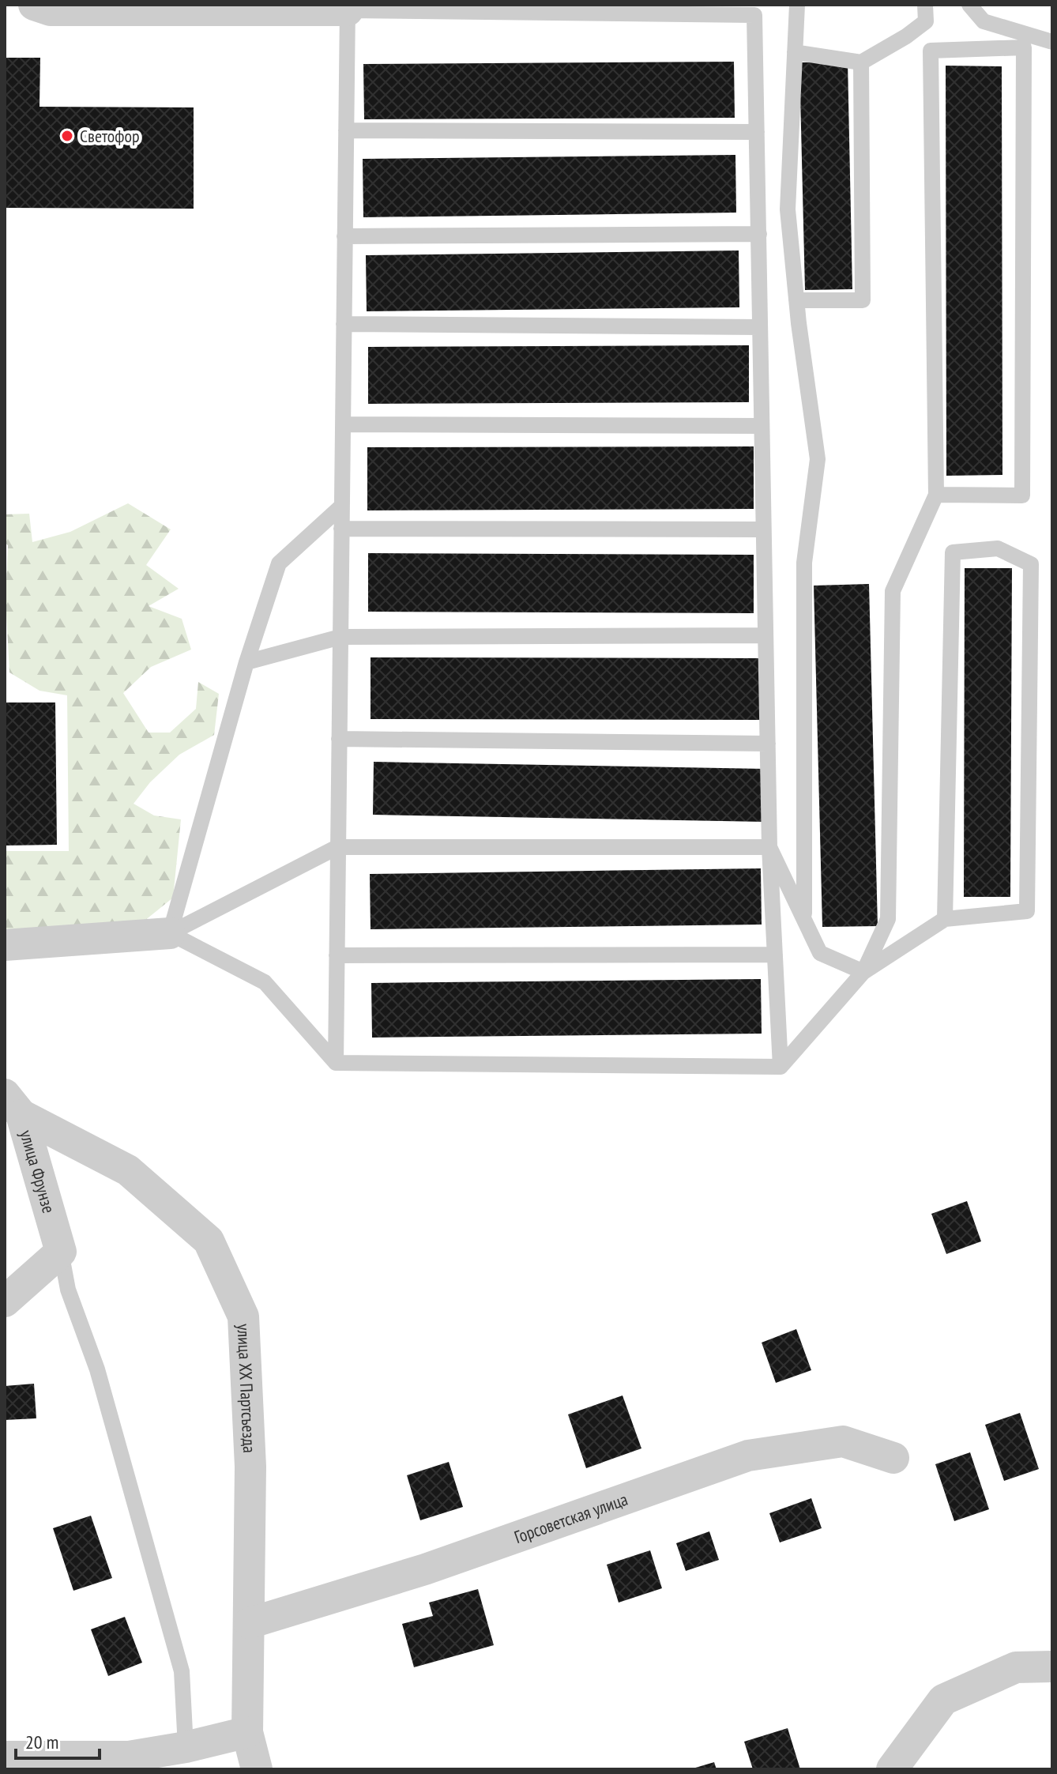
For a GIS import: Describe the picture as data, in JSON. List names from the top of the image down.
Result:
{
  "streets": {
    "street": ["улица Фрунзе", "улица XX Партсъезда", "Горсоветская улица"]
  },
  "crossings": [
    ["улица Фрунзе", "улица XX Партсъезда"],
    ["улица XX Партсъезда", "Горсоветская улица"]
  ],
  "places": ["Светофор"],
  "scale_bar": "20 m"
}
